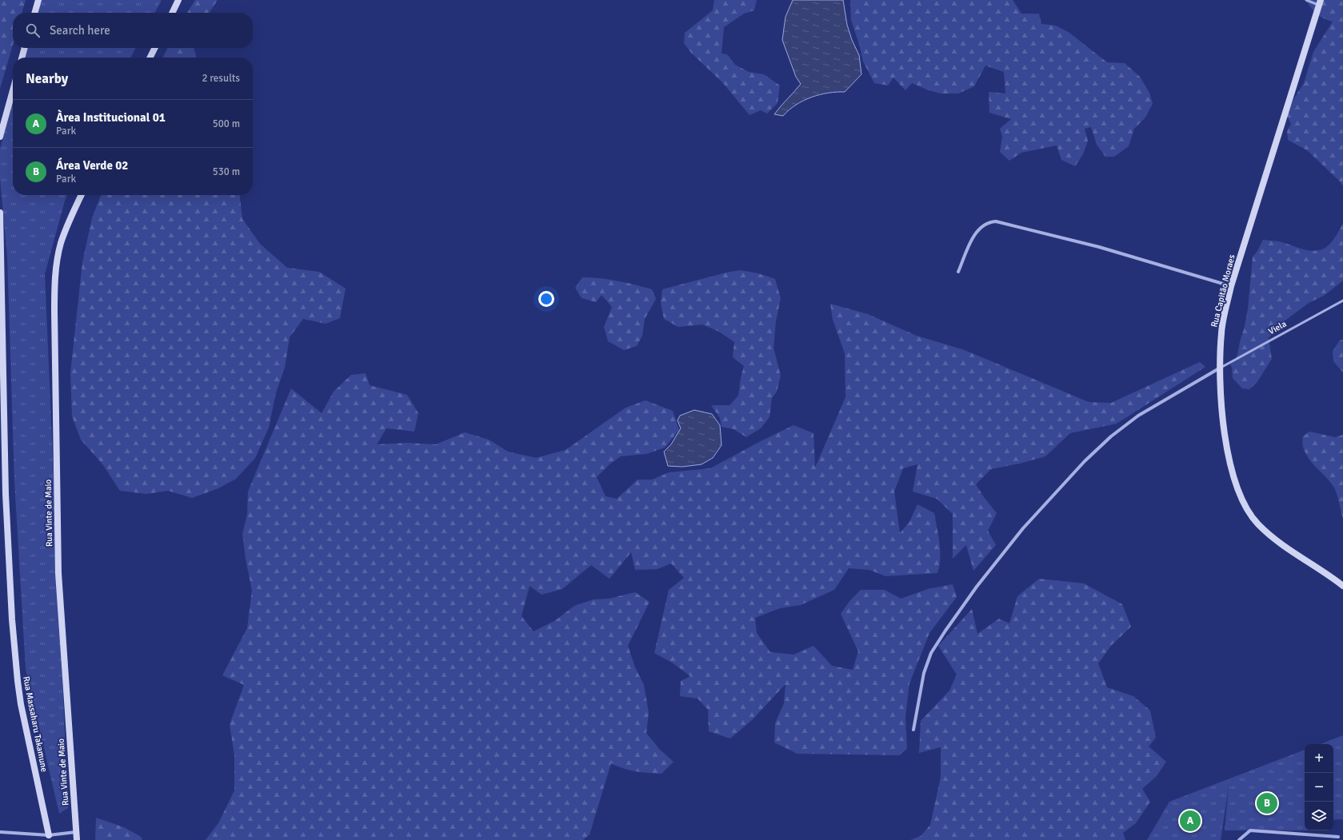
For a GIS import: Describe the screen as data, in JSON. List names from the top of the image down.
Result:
{
  "streets": {
    "street": ["Rua Capitão Moraes", "Rua Vinte de Maio", "Rua Massaharu Takamune"],
    "lane": ["Viela"]
  },
  "crossings": [
    ["Rua Capitão Moraes", "Viela"]
  ],
  "page": {
    "search": "Search here",
    "heading": ["Nearby", "2 results"],
    "list": [
      {
        "mark": "A",
        "name": "Àrea Institucional 01",
        "note": "Park",
        "value": "500 m"
      },
      {
        "mark": "B",
        "name": "Área Verde 02",
        "note": "Park",
        "value": "530 m"
      }
    ],
    "map_buttons": ["+", "−"],
    "pins": ["B", "A"]
  }
}
